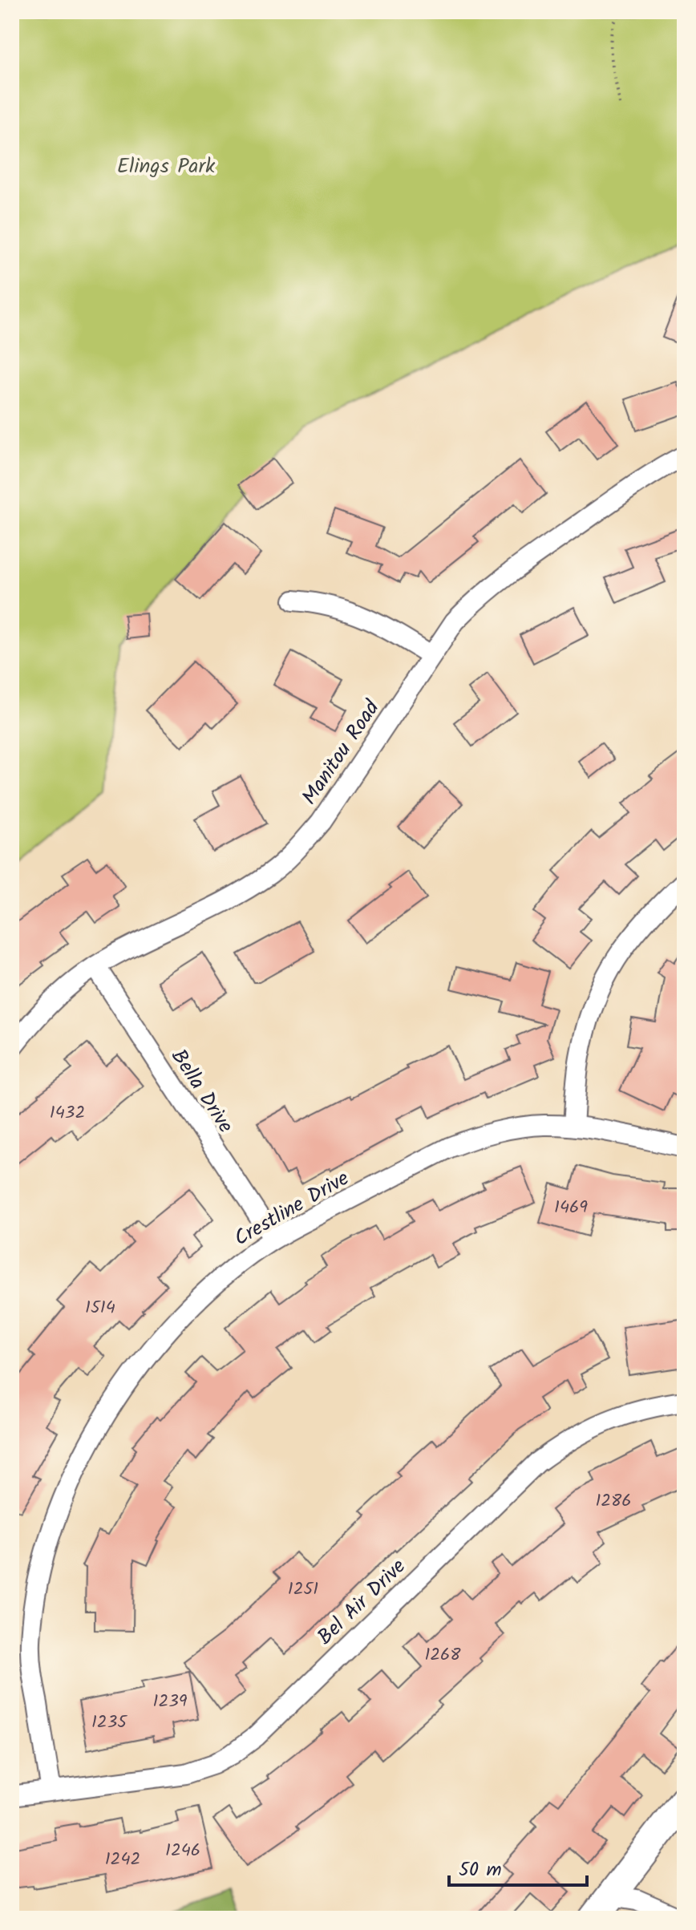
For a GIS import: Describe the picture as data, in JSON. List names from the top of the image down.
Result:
{
  "streets": {
    "street": [
      "Manitou Road",
      "Bella Drive",
      "Crestline Drive",
      "Bel Air Drive"
    ]
  },
  "crossings": [
    ["Manitou Road", "Bella Drive"],
    ["Bella Drive", "Crestline Drive"],
    ["Crestline Drive", "Bel Air Drive"]
  ],
  "parks": ["Elings Park"],
  "house_numbers": [
    "1432",
    "1469",
    "1514",
    "1286",
    "1251",
    "1268",
    "1239",
    "1235",
    "1246",
    "1242"
  ],
  "scale_bar": "50 m"
}
